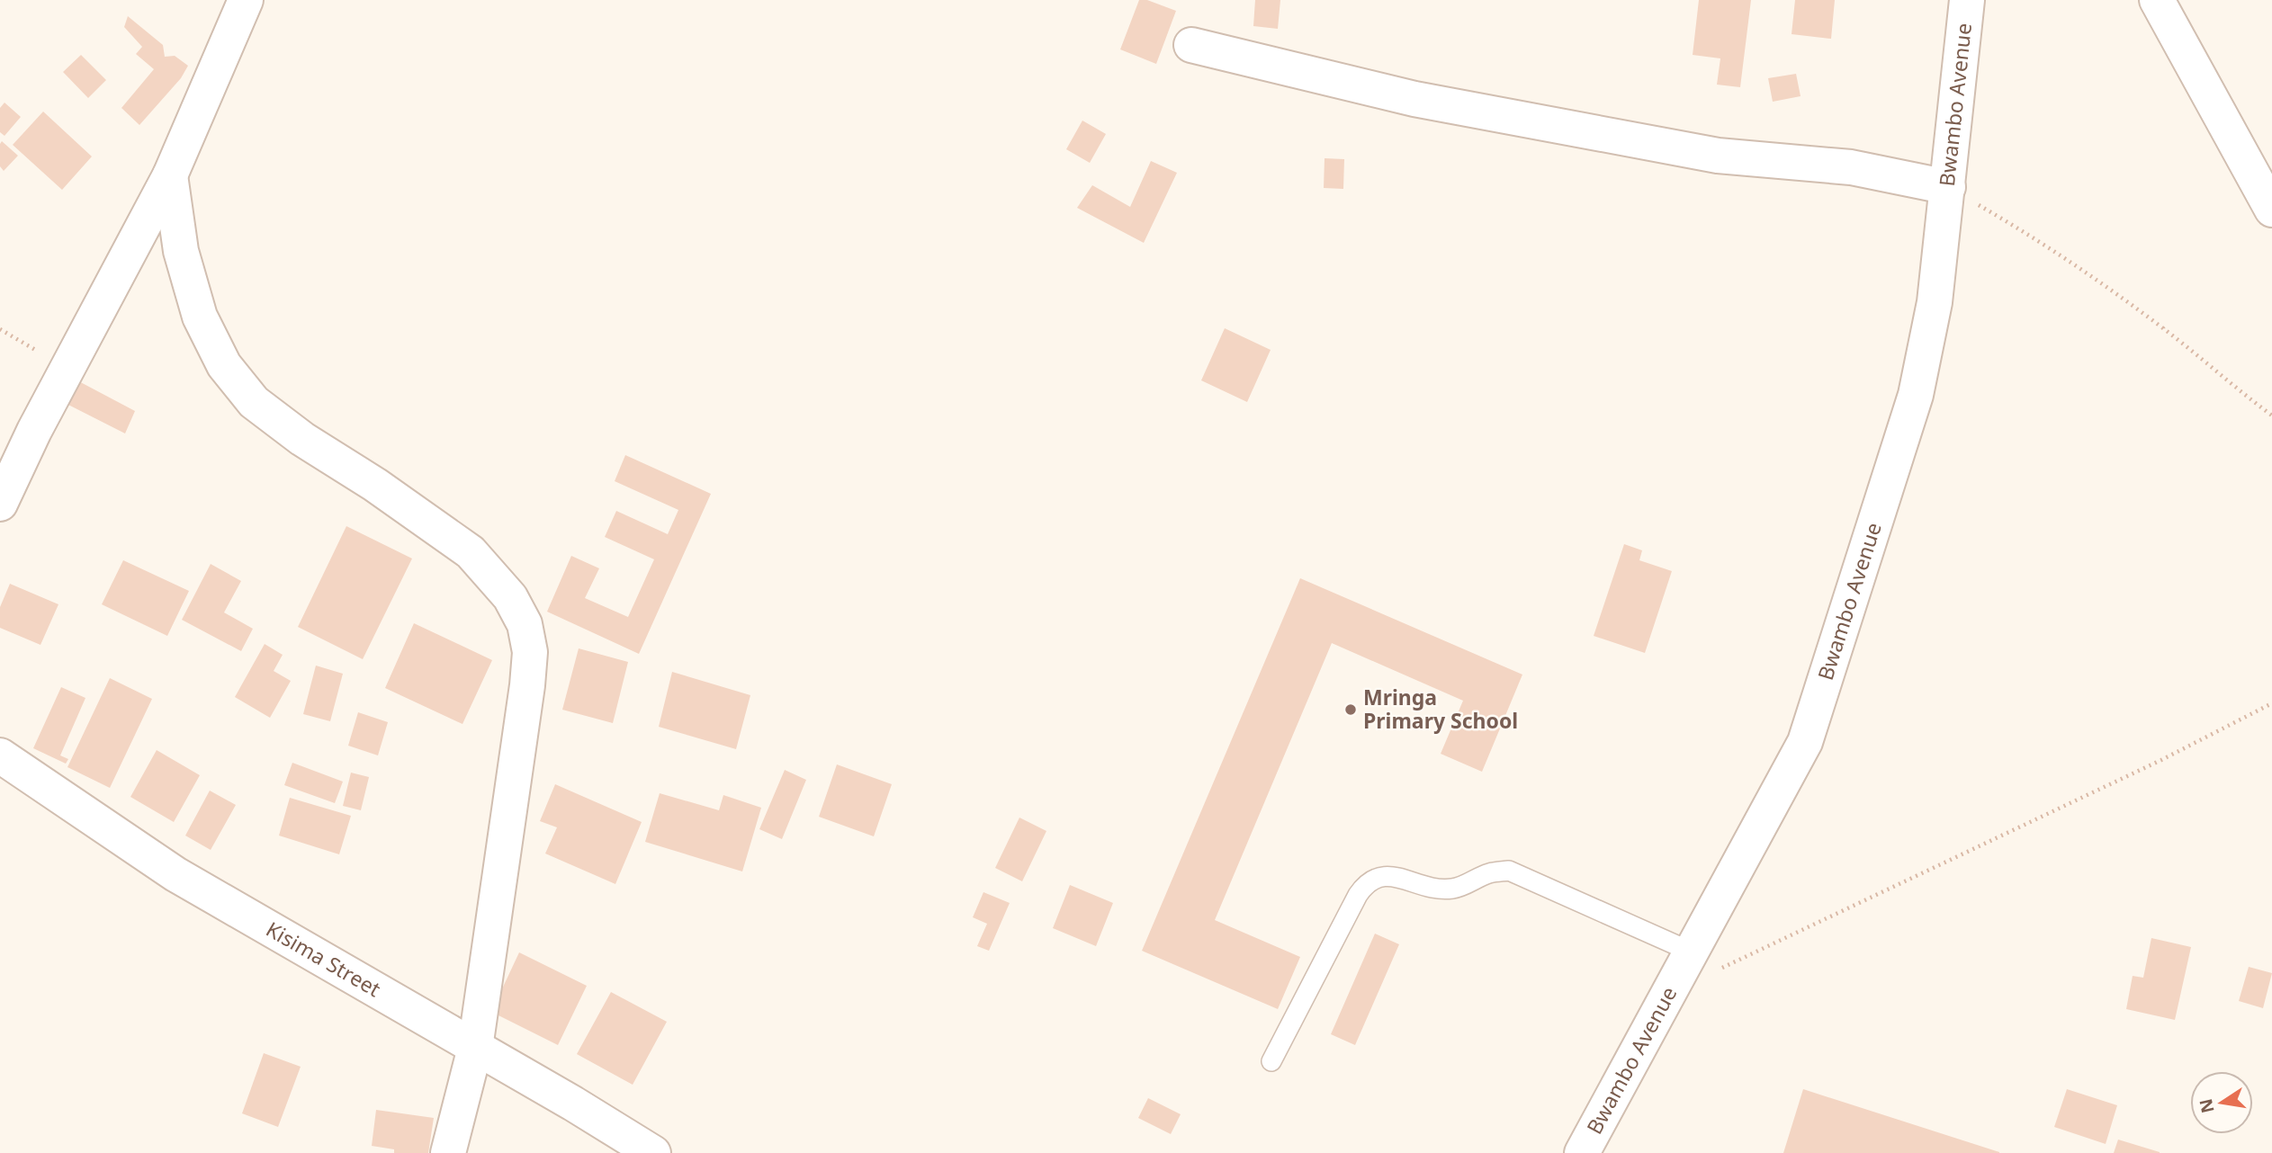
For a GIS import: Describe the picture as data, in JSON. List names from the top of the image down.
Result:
{
  "streets": {
    "street": ["Bwambo Avenue", "Kisima Street"]
  },
  "places": ["Mringa Primary School"],
  "north": "left"
}
